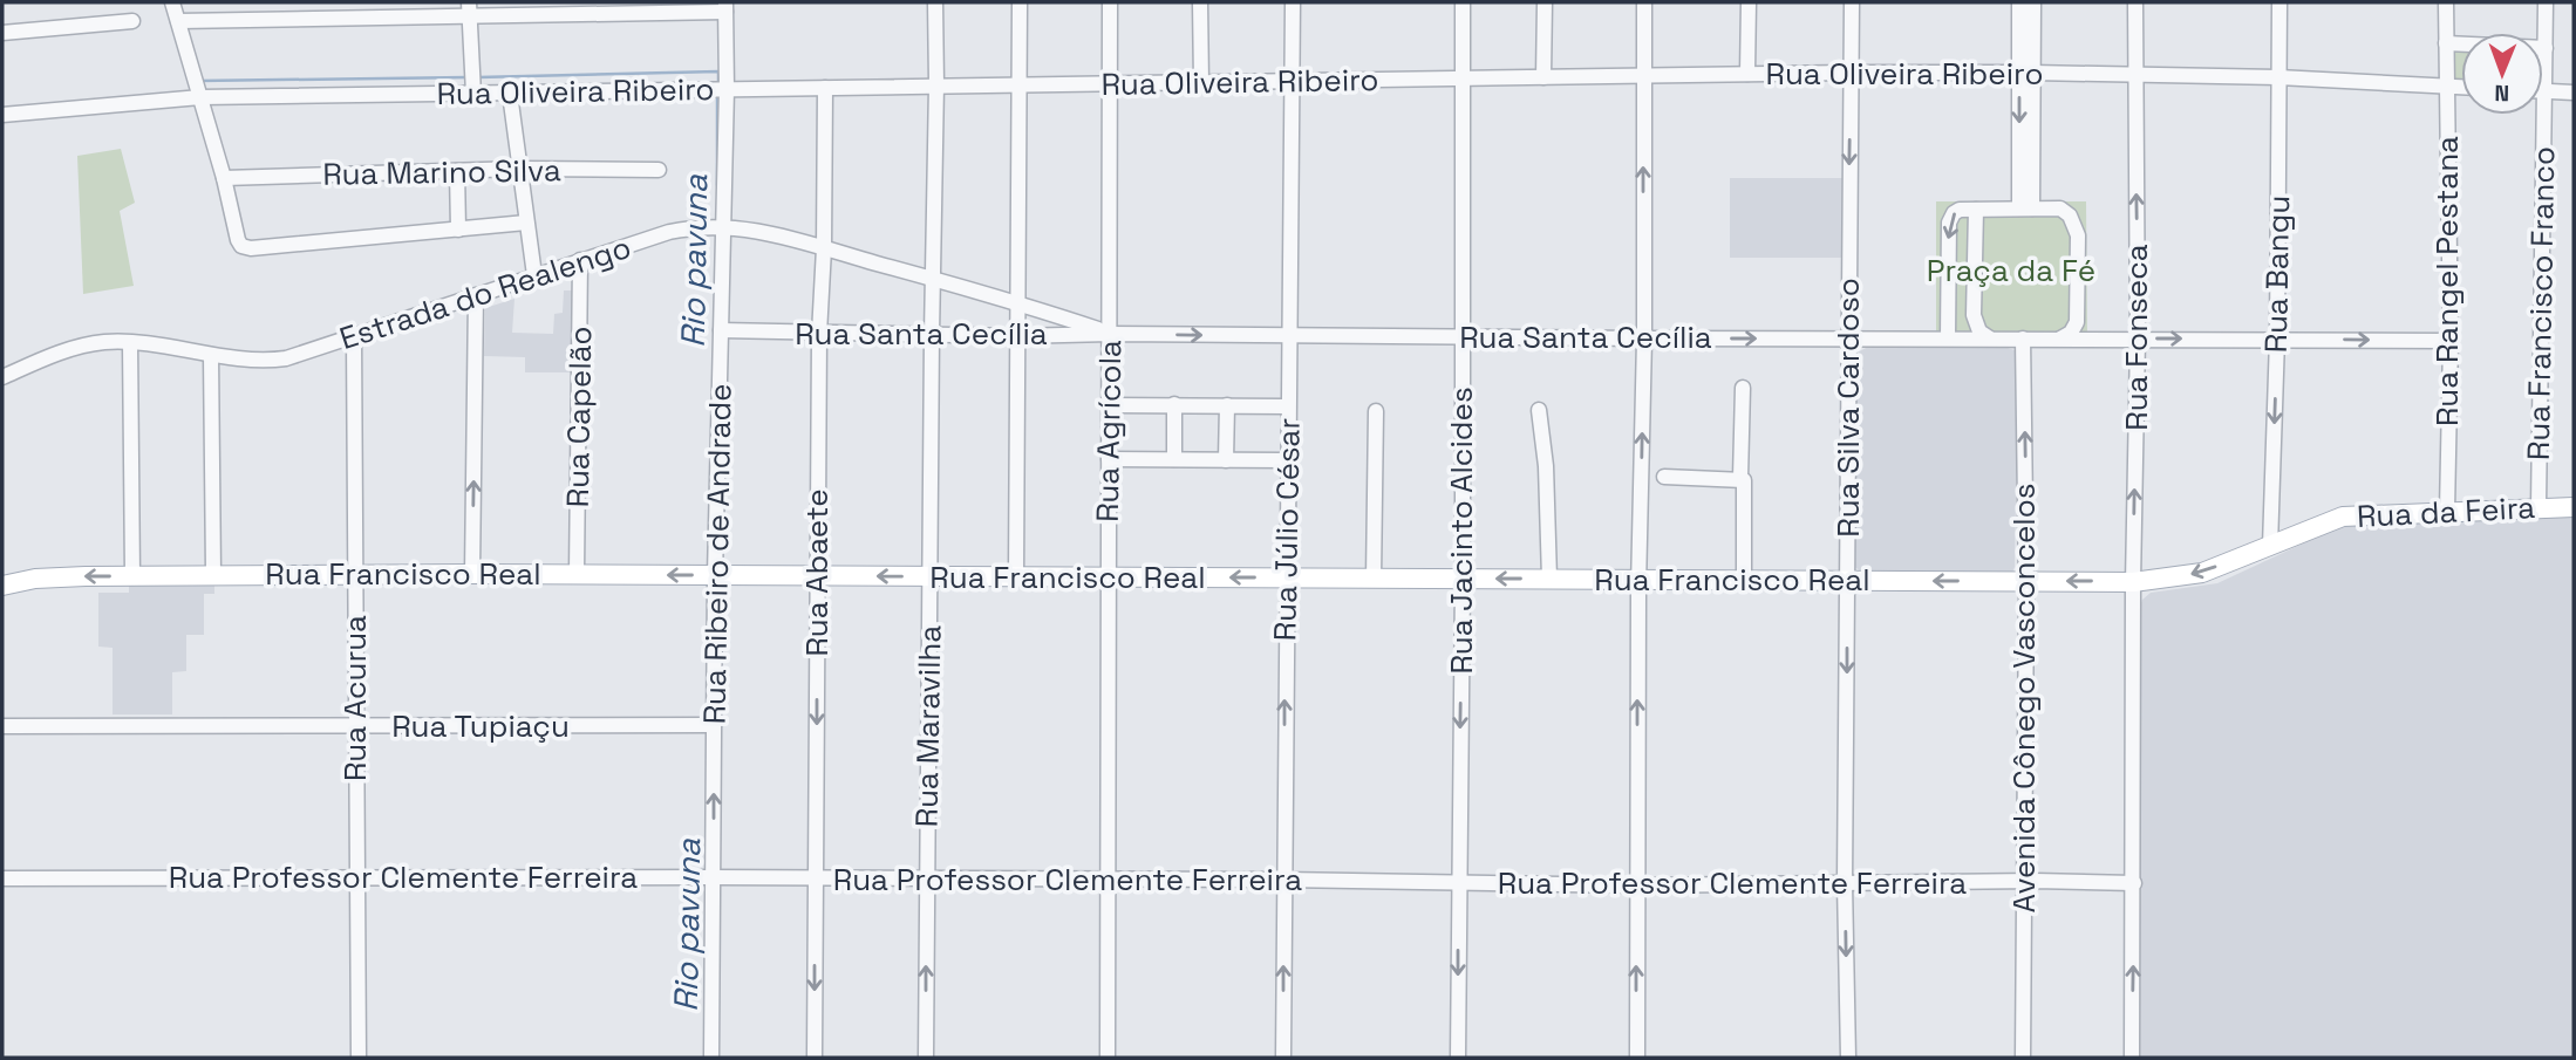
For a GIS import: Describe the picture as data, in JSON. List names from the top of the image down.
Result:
{
  "streets": {
    "main road": ["Rua da Feira", "Rua Francisco Real"],
    "street": [
      "Rua Oliveira Ribeiro",
      "Rua Marino Silva",
      "Rua Bangu",
      "Rua Rangel Pestana",
      "Estrada do Realengo",
      "Rua Francisco Franco",
      "Rua Santa Cecília",
      "Rua Fonseca",
      "Rua Silva Cardoso",
      "Rua Capelão",
      "Rua Agrícola",
      "Rua Júlio César",
      "Rua Jacinto Alcides",
      "Rua Ribeiro de Andrade",
      "Rua Abaete",
      "Rua Acurua",
      "Avenida Cônego Vasconcelos",
      "Rua Tupiaçu",
      "Rua Maravilha",
      "Rua Professor Clemente Ferreira"
    ]
  },
  "crossings": [
    ["Rua Oliveira Ribeiro", "Rua Bangu"],
    ["Rua Oliveira Ribeiro", "Rua Rangel Pestana"],
    ["Rua Oliveira Ribeiro", "Rua Fonseca"],
    ["Rua Oliveira Ribeiro", "Rua Silva Cardoso"],
    ["Rua Oliveira Ribeiro", "Rua Agrícola"],
    ["Rua Oliveira Ribeiro", "Rua Júlio César"],
    ["Rua Oliveira Ribeiro", "Rua Jacinto Alcides"],
    ["Rua Oliveira Ribeiro", "Rua Ribeiro de Andrade"],
    ["Rua Oliveira Ribeiro", "Rua Abaete"],
    ["Rua Oliveira Ribeiro", "Rua Maravilha"],
    ["Rua Bangu", "Rua Santa Cecília"],
    ["Rua Bangu", "Rua da Feira"],
    ["Rua Rangel Pestana", "Rua Santa Cecília"],
    ["Rua Rangel Pestana", "Rua da Feira"],
    ["Estrada do Realengo", "Rua Santa Cecília"],
    ["Estrada do Realengo", "Rua Capelão"],
    ["Estrada do Realengo", "Rua Agrícola"],
    ["Estrada do Realengo", "Rua Ribeiro de Andrade"],
    ["Estrada do Realengo", "Rua Abaete"],
    ["Estrada do Realengo", "Rua Acurua"],
    ["Estrada do Realengo", "Rua Maravilha"],
    ["Rua Francisco Franco", "Rua da Feira"],
    ["Rua Santa Cecília", "Rua Fonseca"],
    ["Rua Santa Cecília", "Rua Silva Cardoso"],
    ["Rua Santa Cecília", "Rua Agrícola"],
    ["Rua Santa Cecília", "Rua Júlio César"],
    ["Rua Santa Cecília", "Rua Jacinto Alcides"],
    ["Rua Santa Cecília", "Rua Ribeiro de Andrade"],
    ["Rua Santa Cecília", "Rua Abaete"],
    ["Rua Santa Cecília", "Avenida Cônego Vasconcelos"],
    ["Rua Santa Cecília", "Rua Maravilha"],
    ["Rua Fonseca", "Rua da Feira"],
    ["Rua Fonseca", "Rua Francisco Real"],
    ["Rua Fonseca", "Rua Professor Clemente Ferreira"],
    ["Rua Silva Cardoso", "Rua Francisco Real"],
    ["Rua Silva Cardoso", "Rua Professor Clemente Ferreira"],
    ["Rua Capelão", "Rua Francisco Real"],
    ["Rua Agrícola", "Rua Francisco Real"],
    ["Rua Agrícola", "Rua Professor Clemente Ferreira"],
    ["Rua da Feira", "Rua Francisco Real"],
    ["Rua Júlio César", "Rua Francisco Real"],
    ["Rua Júlio César", "Rua Professor Clemente Ferreira"],
    ["Rua Jacinto Alcides", "Rua Francisco Real"],
    ["Rua Jacinto Alcides", "Rua Professor Clemente Ferreira"],
    ["Rua Ribeiro de Andrade", "Rua Francisco Real"],
    ["Rua Ribeiro de Andrade", "Rua Tupiaçu"],
    ["Rua Ribeiro de Andrade", "Rua Professor Clemente Ferreira"],
    ["Rua Abaete", "Rua Francisco Real"],
    ["Rua Abaete", "Rua Professor Clemente Ferreira"],
    ["Rua Francisco Real", "Rua Acurua"],
    ["Rua Francisco Real", "Avenida Cônego Vasconcelos"],
    ["Rua Francisco Real", "Rua Maravilha"],
    ["Rua Acurua", "Rua Tupiaçu"],
    ["Rua Acurua", "Rua Professor Clemente Ferreira"],
    ["Avenida Cônego Vasconcelos", "Rua Professor Clemente Ferreira"],
    ["Rua Maravilha", "Rua Professor Clemente Ferreira"]
  ],
  "one_way": [
    "Rua Bangu",
    "Rua Fonseca",
    "Rua Silva Cardoso",
    "Rua Júlio César",
    "Rua Jacinto Alcides",
    "Rua Abaete",
    "Rua Francisco Real"
  ],
  "water": ["Rio pavuna"],
  "parks": ["Praça da Fé"],
  "north": "bottom"
}
